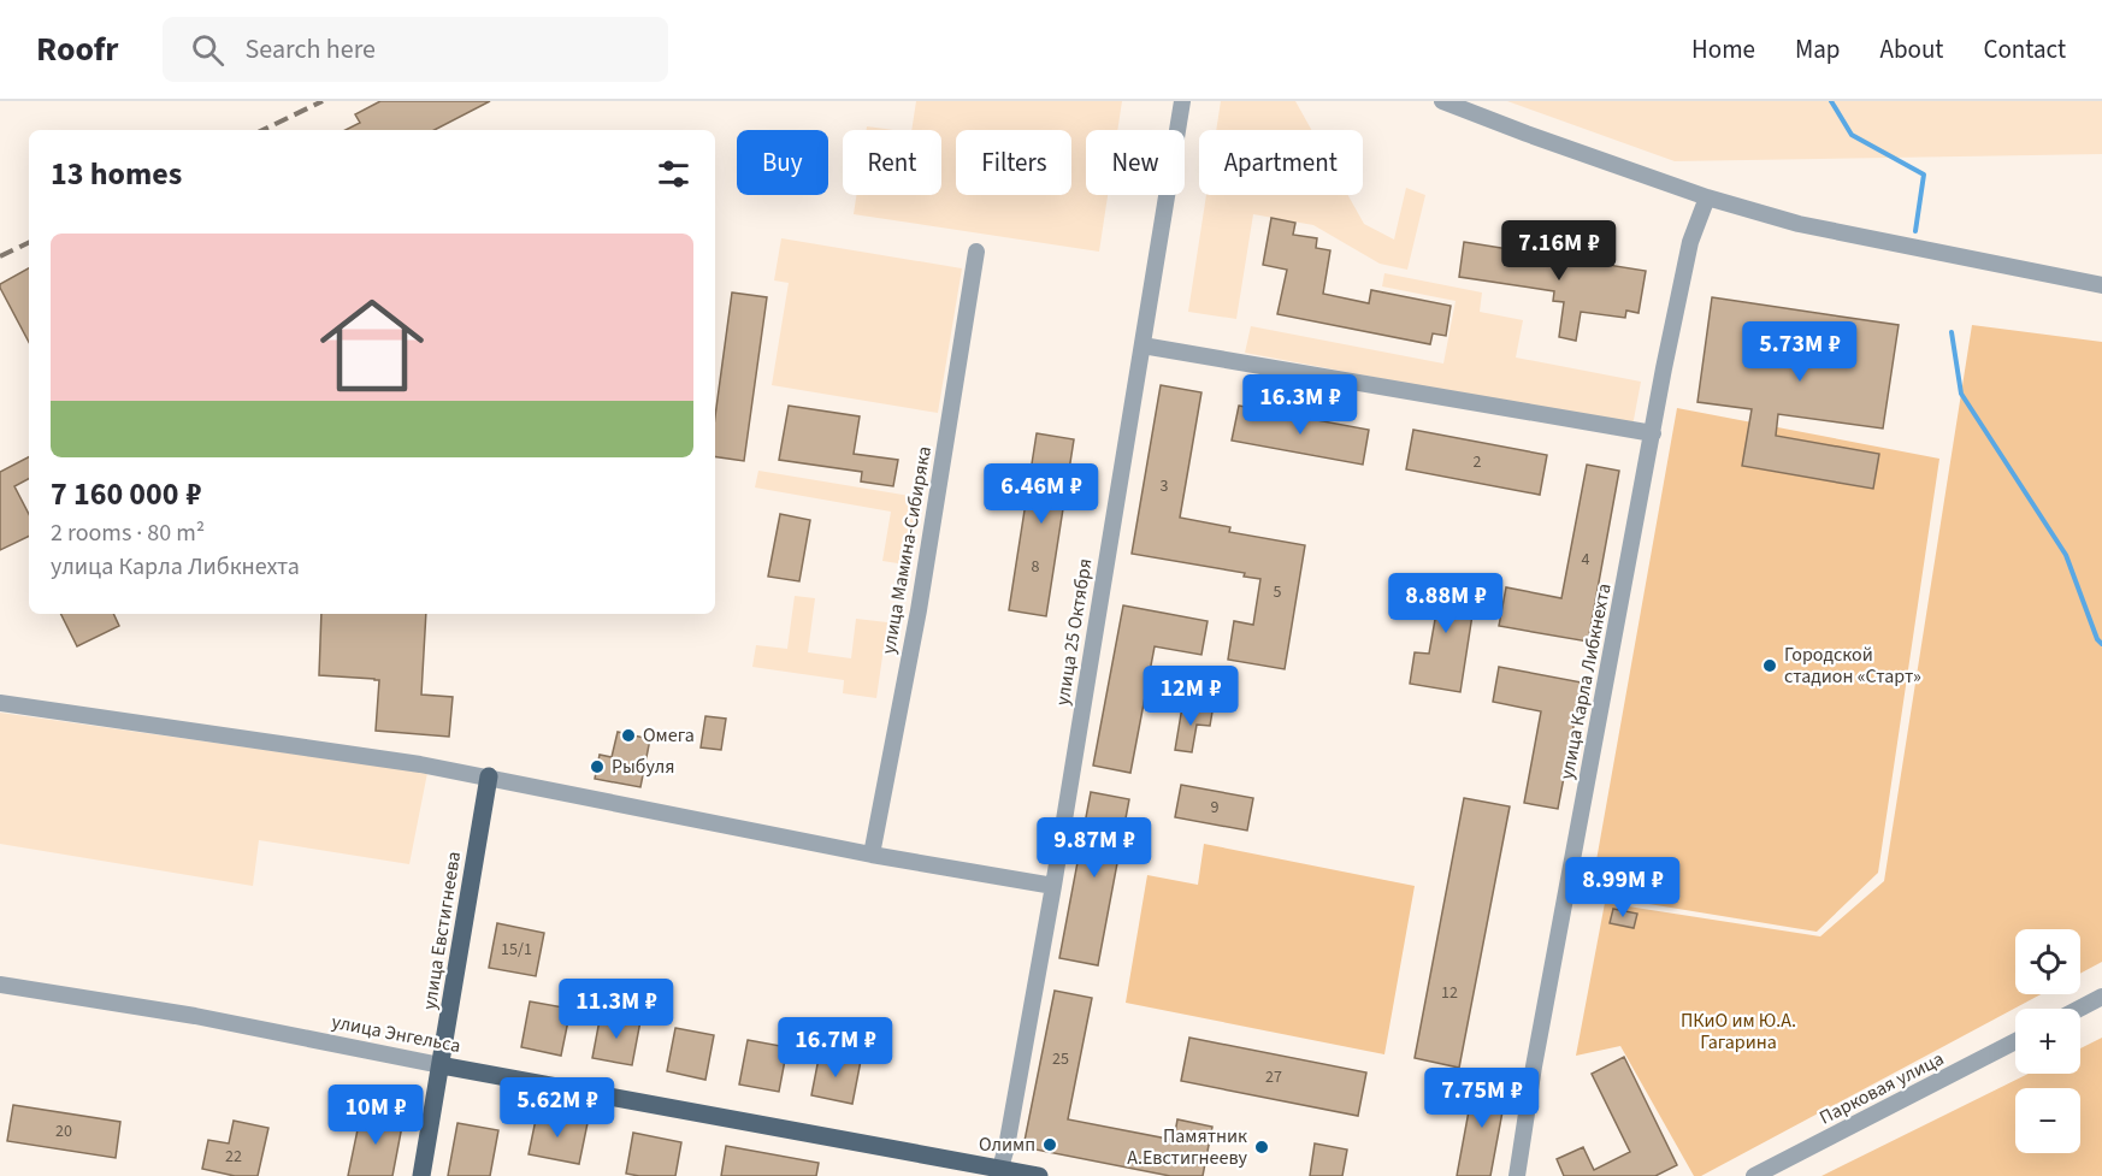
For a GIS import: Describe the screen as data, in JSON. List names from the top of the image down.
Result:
{
  "streets": {
    "main road": ["улица Евстигнеева", "улица Энгельса"],
    "street": [
      "улица Мамина-Сибиряка",
      "улица 25 Октября",
      "улица Карла Либкнехта",
      "Парковая улица"
    ]
  },
  "crossings": [
    ["улица 25 Октября", "улица Энгельса"],
    ["улица Евстигнеева", "улица Энгельса"]
  ],
  "parks": ["ПКиО им Ю.А. Гагарина"],
  "places": [
    "Городской стадион «Старт»",
    "Омега",
    "Рыбуля",
    "Олимп",
    "Памятник А.Евстигнееву"
  ],
  "house_numbers": [
    "2",
    "3",
    "4",
    "8",
    "5",
    "9",
    "15/1",
    "12",
    "25",
    "27",
    "20",
    "22"
  ],
  "page": {
    "header": "Roofr",
    "search": "Search here",
    "nav": [
      "Home",
      "Map",
      "About",
      "Contact"
    ],
    "chip": [
      "Buy",
      "Rent",
      "Filters",
      "New",
      "Apartment"
    ],
    "heading": "13 homes",
    "list": [
      {
        "name": "7 160 000 ₽",
        "note": "2 rooms · 80 m² · улица Карла Либкнехта"
      }
    ],
    "price": [
      "7.16M ₽",
      "5.73M ₽",
      "16.3M ₽",
      "6.46M ₽",
      "8.88M ₽",
      "12M ₽",
      "9.87M ₽",
      "8.99M ₽",
      "11.3M ₽",
      "16.7M ₽",
      "7.75M ₽",
      "5.62M ₽",
      "10M ₽"
    ],
    "map_buttons": ["+", "−"]
  }
}
